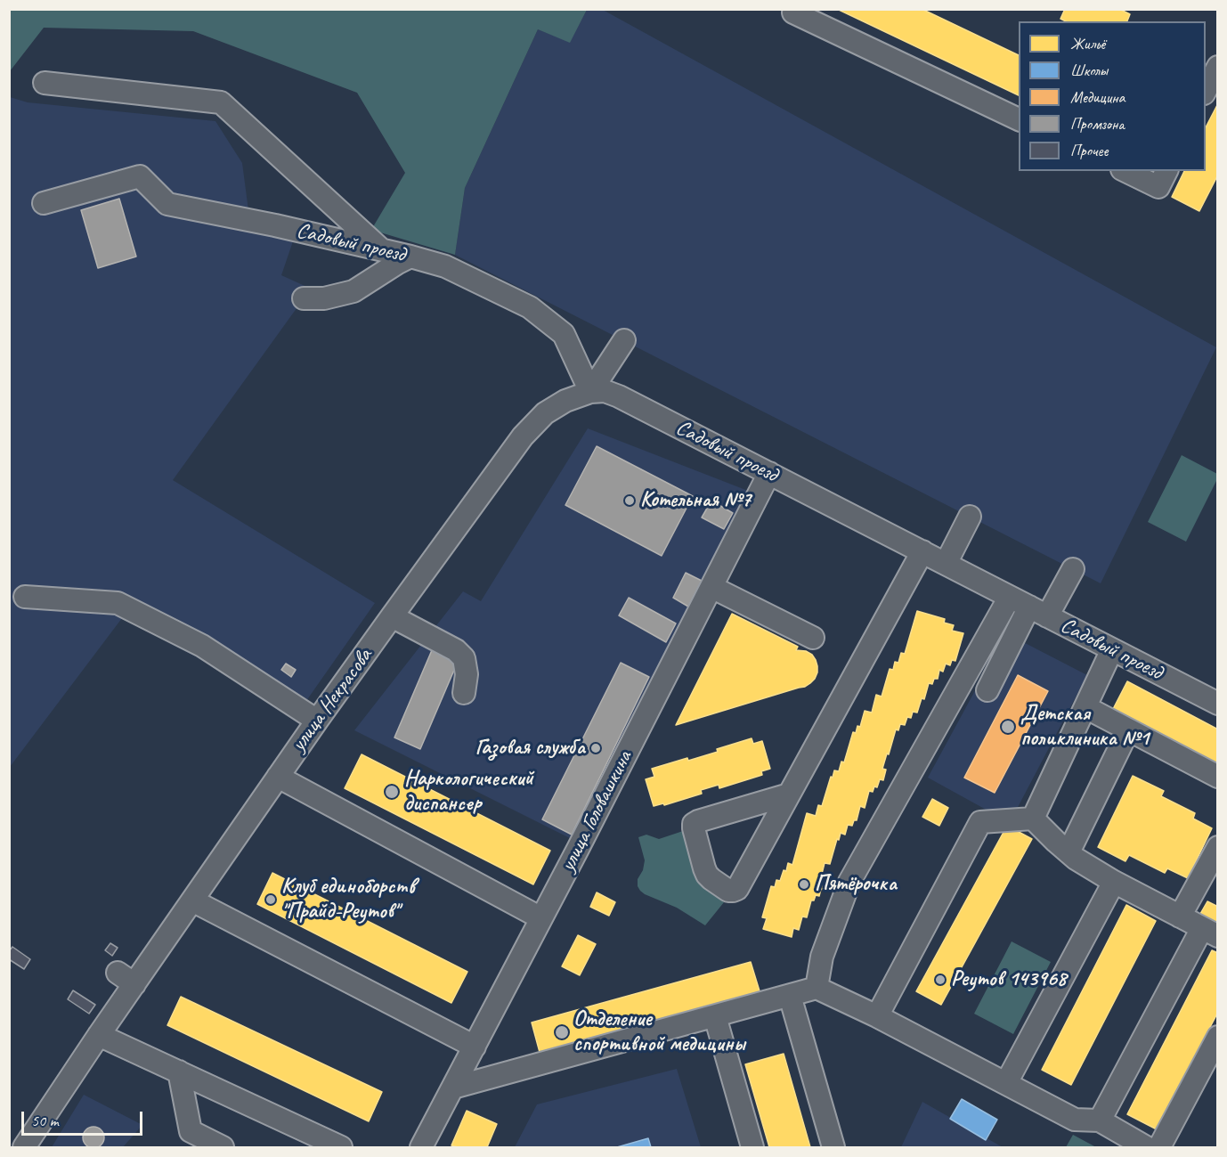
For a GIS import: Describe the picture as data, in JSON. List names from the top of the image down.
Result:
{
  "streets": {
    "street": ["Садовый проезд", "улица Некрасова", "улица Головашкина"]
  },
  "crossings": [
    ["Садовый проезд", "улица Некрасова"],
    ["Садовый проезд", "улица Головашкина"]
  ],
  "places": [
    "Котельная №7",
    "Детская поликлиника №1",
    "Газовая служба",
    "Наркологический диспансер",
    "Пятёрочка",
    "Клуб единоборств \"Прайд-Реутов\"",
    "Реутов 143968",
    "Отделение спортивной медицины"
  ],
  "legend": [
    "Жильё",
    "Школы",
    "Медицина",
    "Промзона",
    "Прочее"
  ],
  "scale_bar": "50 m"
}
